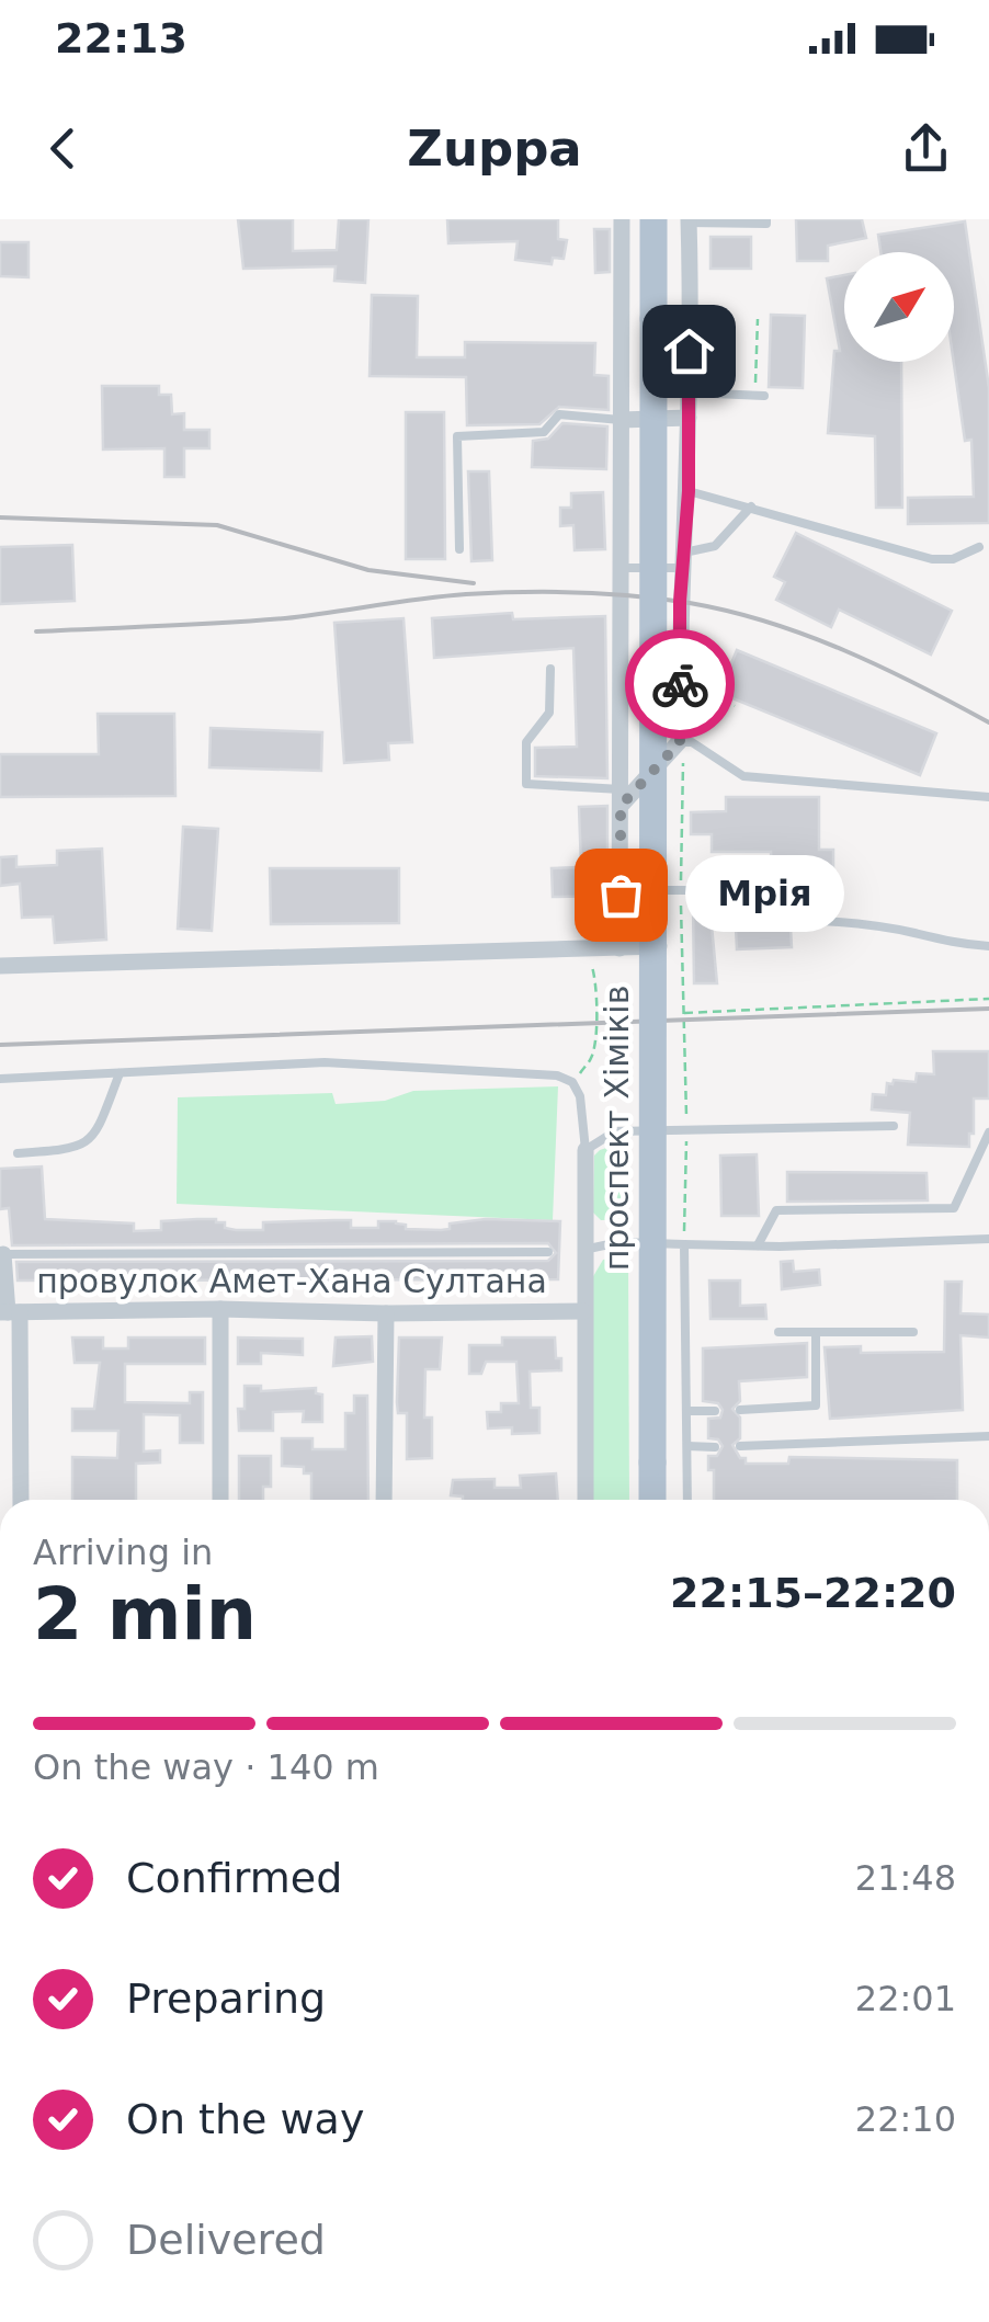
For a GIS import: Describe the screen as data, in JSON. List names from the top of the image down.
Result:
{
  "streets": {
    "main road": ["проспект Хіміків"],
    "street": ["провулок Амет-Хана Султана"]
  },
  "crossings": [
    ["проспект Хіміків", "провулок Амет-Хана Султана"]
  ],
  "places": ["Мрія"],
  "north": "top right",
  "page": {
    "status": "22:13",
    "header": "Zuppa",
    "bubble": "Мрія",
    "heading": ["2 min", "Arriving in", "22:15–22:20"],
    "bar": "On the way · 140 m",
    "list": [
      ["Confirmed", "21:48"],
      ["Preparing", "22:01"],
      ["On the way", "22:10"],
      "Delivered"
    ]
  }
}
